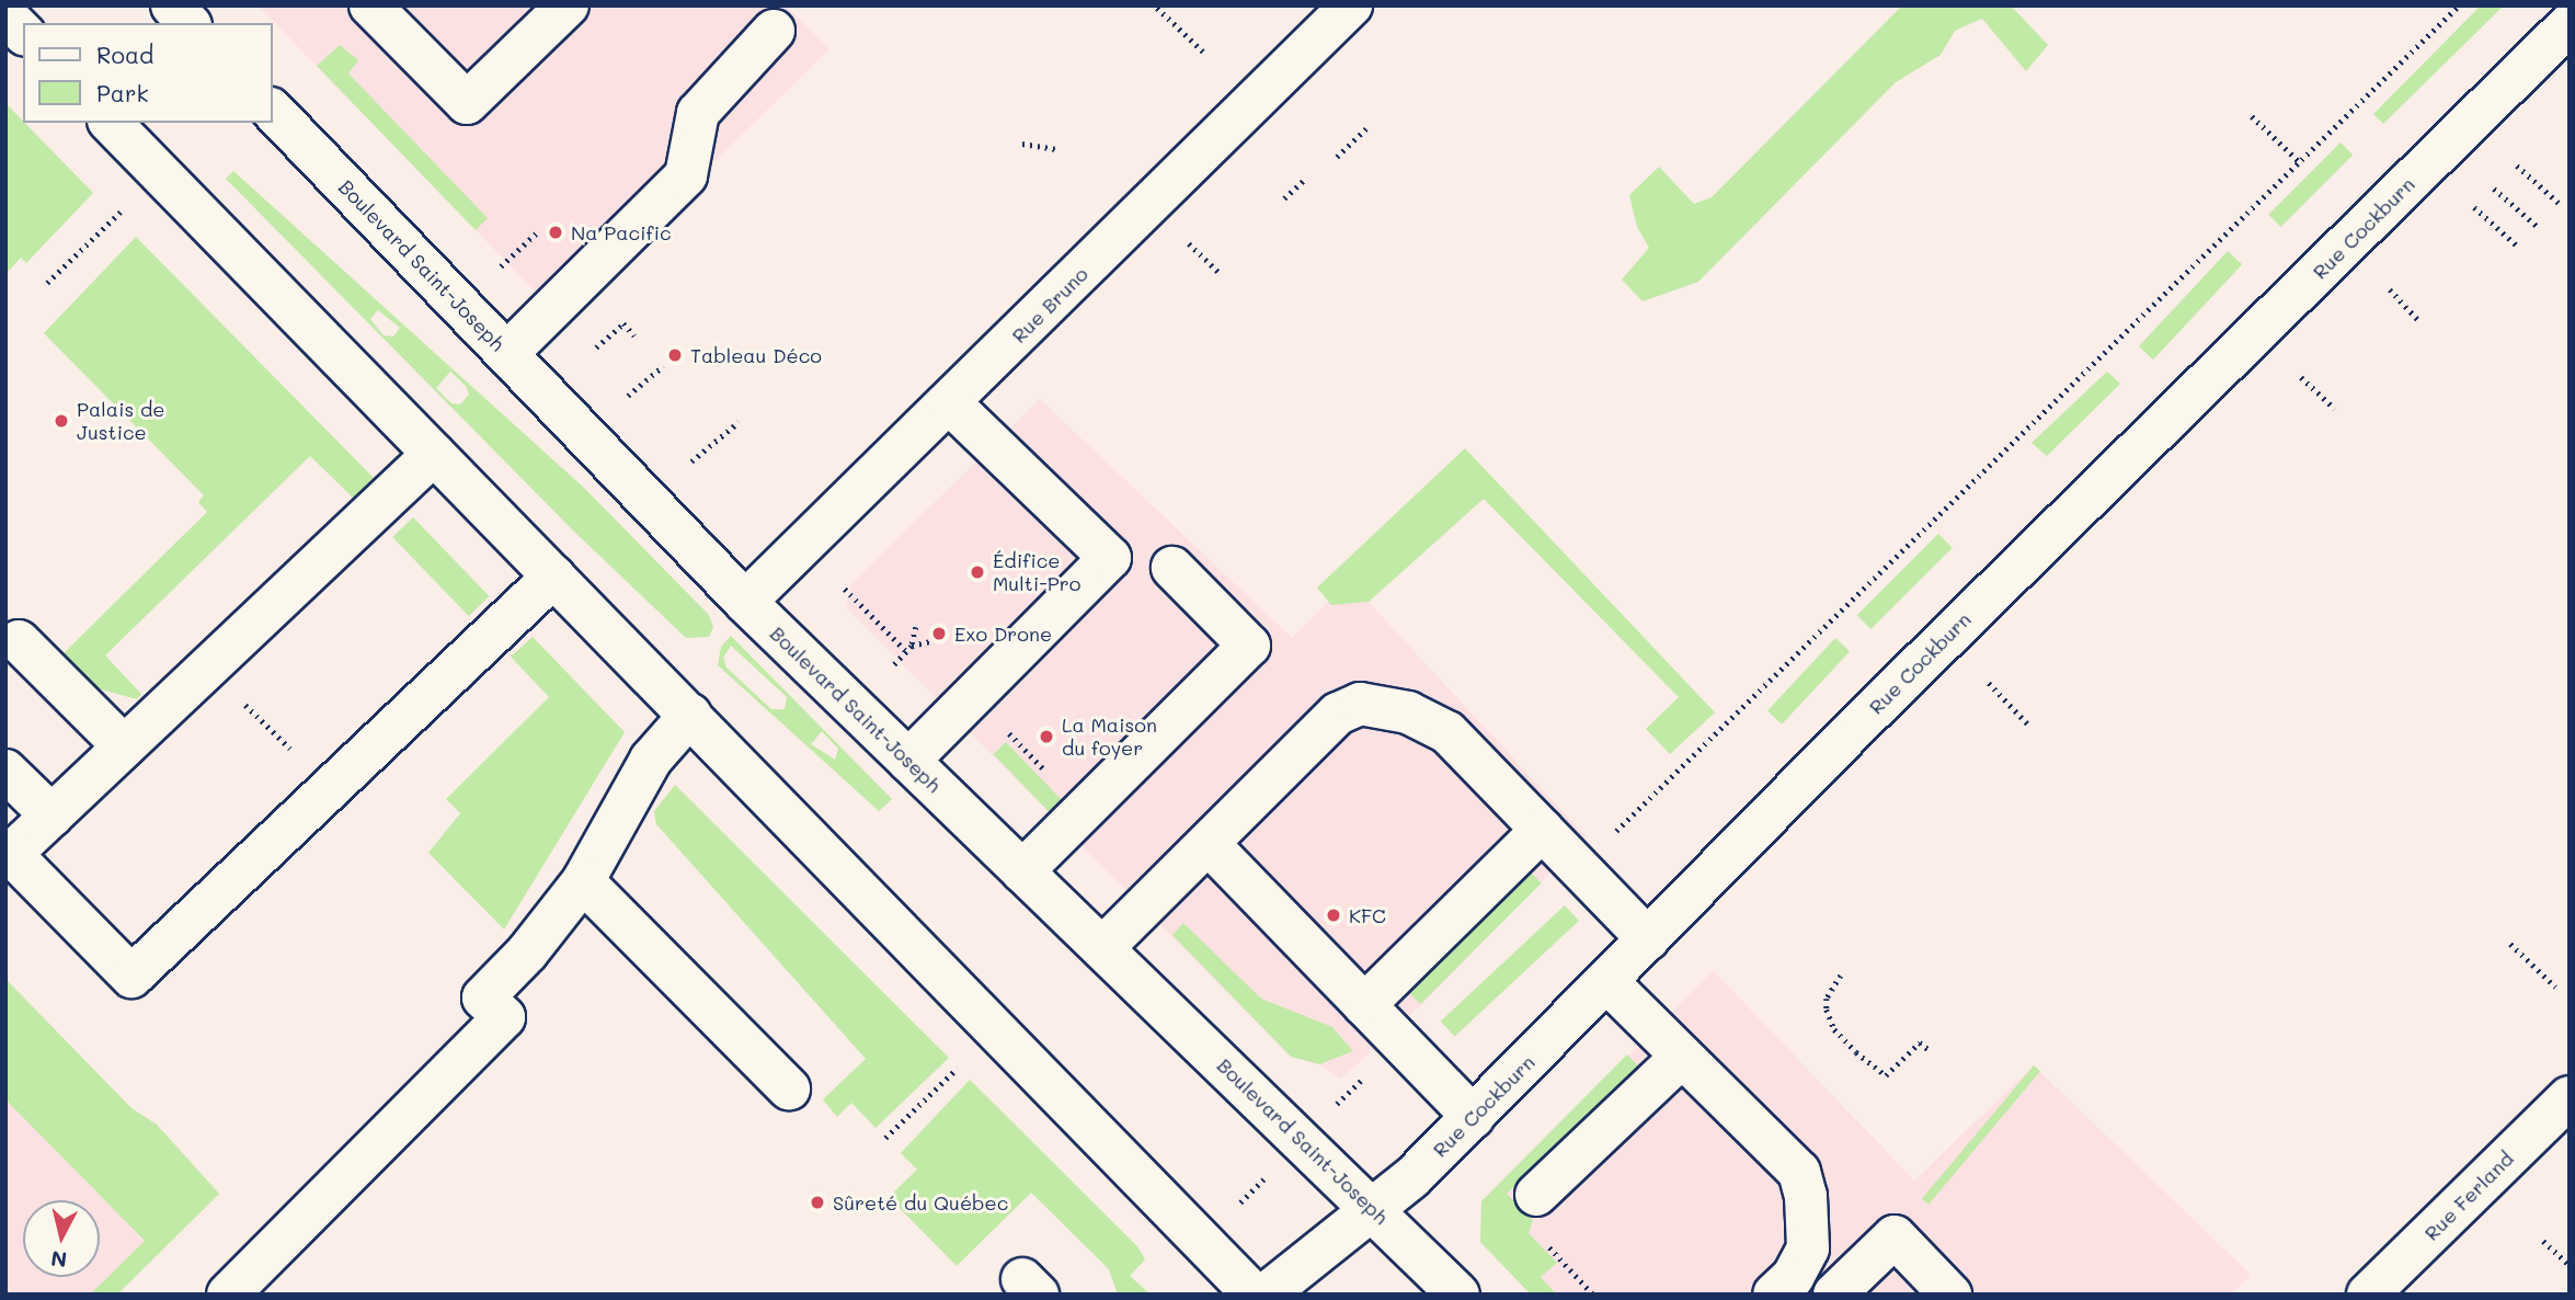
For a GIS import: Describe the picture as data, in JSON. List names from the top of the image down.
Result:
{
  "streets": {
    "main road": [
      "Rue Cockburn",
      "Boulevard Saint-Joseph",
      "Rue Bruno",
      "Rue Ferland"
    ]
  },
  "crossings": [
    ["Rue Cockburn", "Boulevard Saint-Joseph"],
    ["Boulevard Saint-Joseph", "Rue Bruno"]
  ],
  "places": [
    "Na Pacific",
    "Tableau Déco",
    "Palais de Justice",
    "Édifice Multi-Pro",
    "Exo Drone",
    "La Maison du foyer",
    "KFC",
    "Sûreté du Québec"
  ],
  "legend": ["Road", "Park"],
  "north": "bottom"
}
